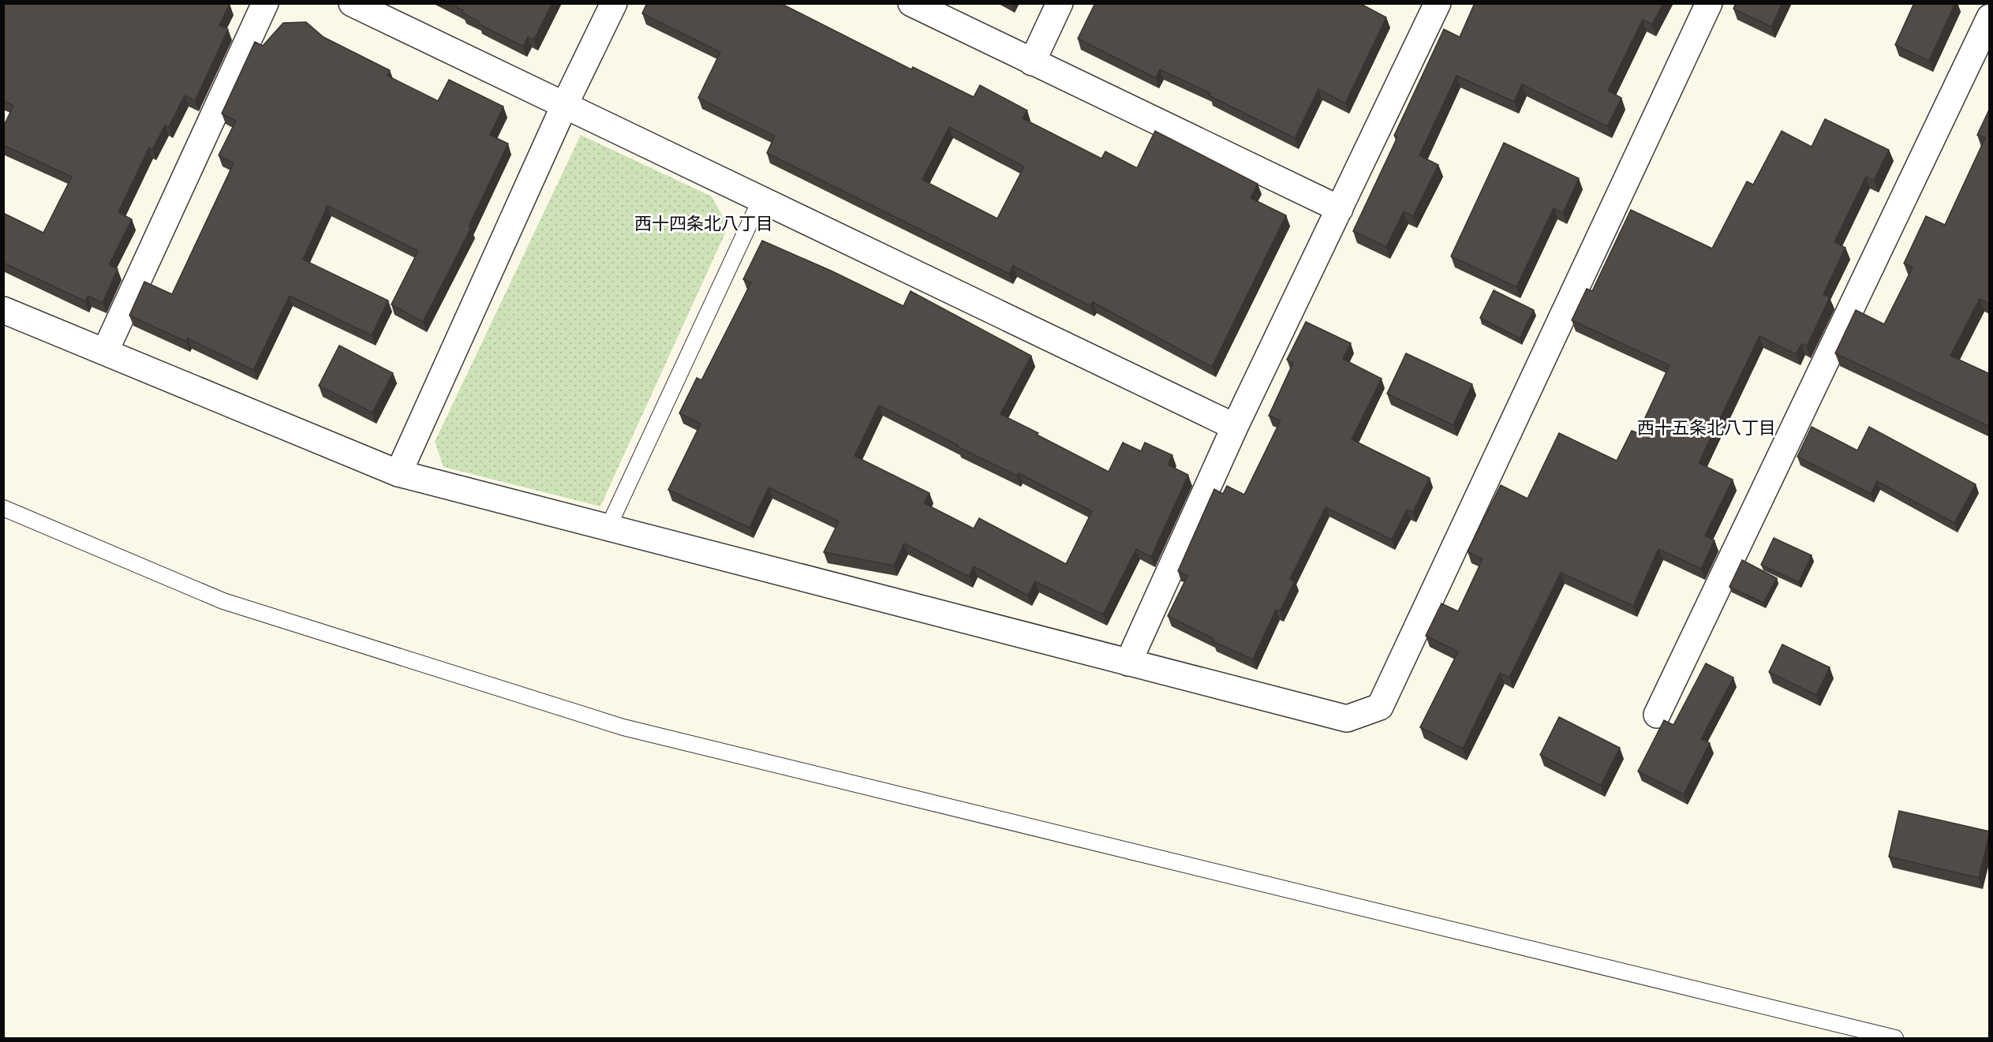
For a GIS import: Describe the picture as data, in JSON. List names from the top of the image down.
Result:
{
  "districts": ["西十四条北八丁目", "西十五条北八丁目"]
}
